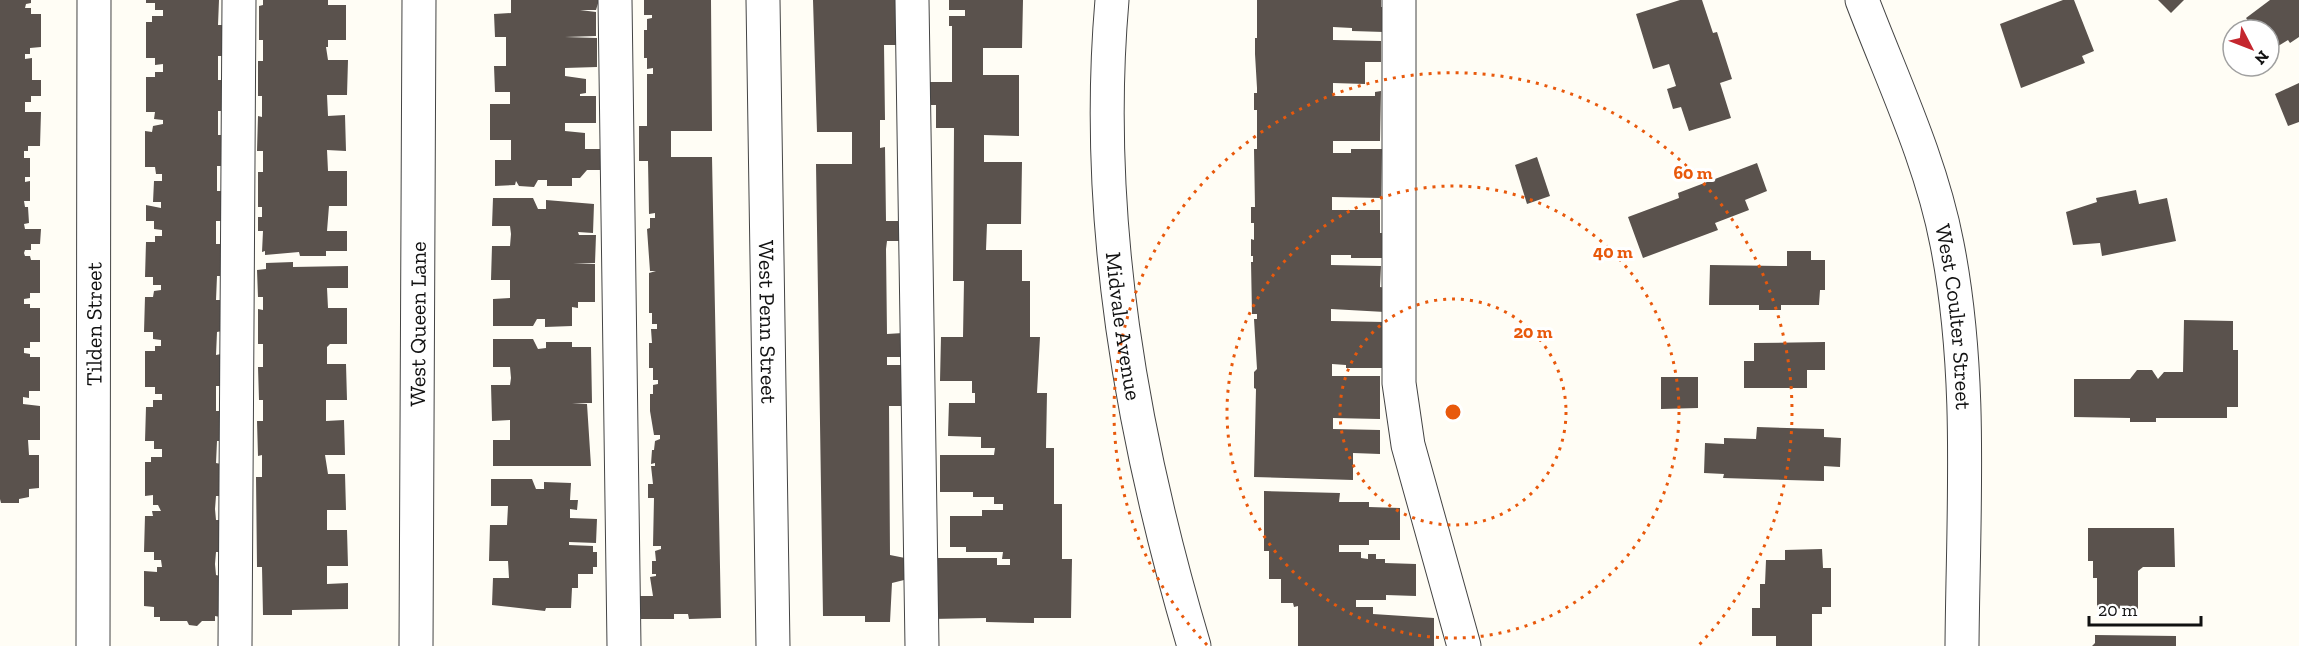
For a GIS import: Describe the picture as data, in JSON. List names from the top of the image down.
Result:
{
  "streets": {
    "street": [
      "West Coulter Street",
      "Tilden Street",
      "West Queen Lane",
      "West Penn Street",
      "Midvale Avenue"
    ]
  },
  "scale_bar": "20 m",
  "north": "bottom right",
  "rings": ["60 m", "40 m", "20 m"]
}
